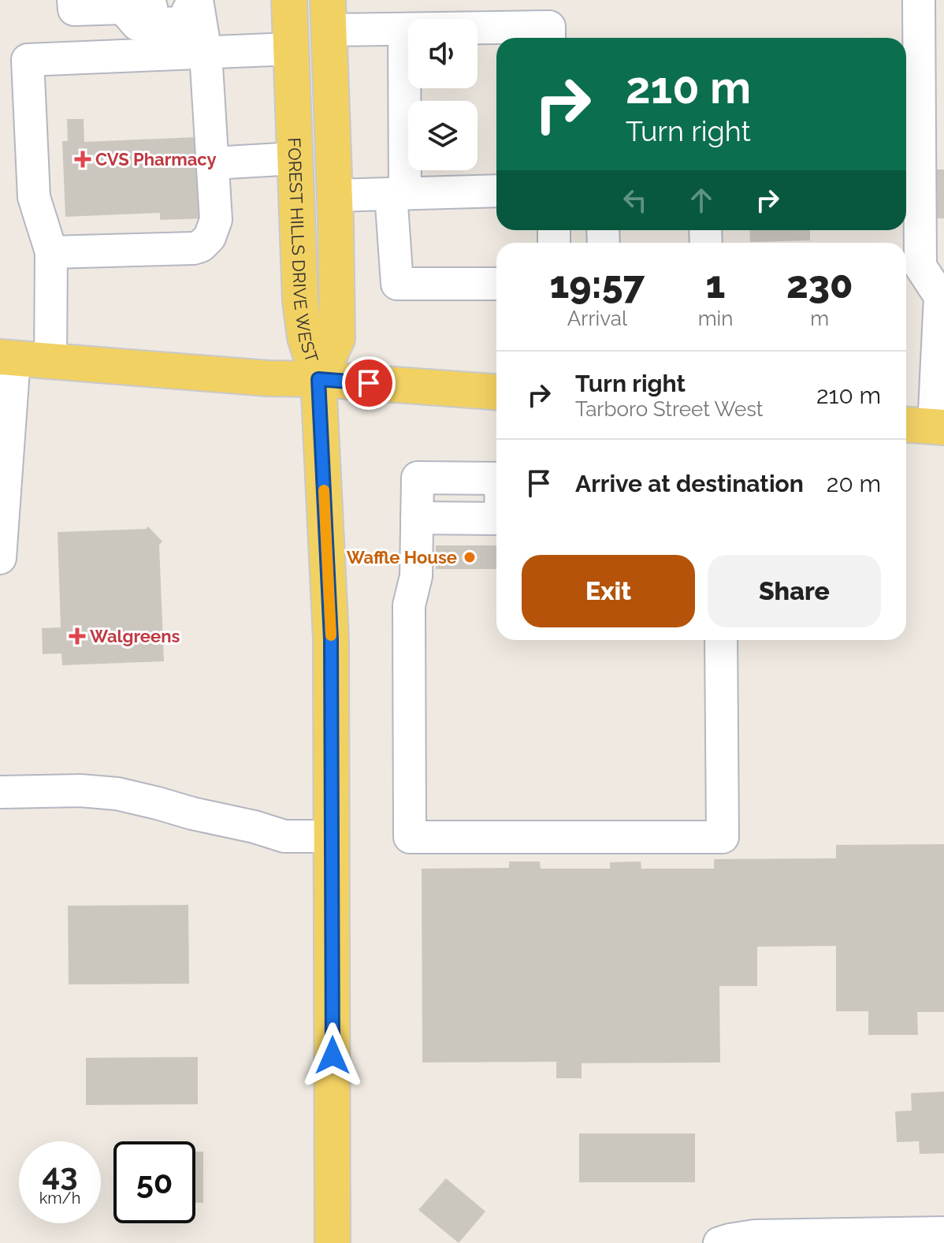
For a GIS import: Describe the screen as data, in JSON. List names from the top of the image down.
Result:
{
  "streets": {
    "main road": ["FOREST HILLS DRIVE WEST"]
  },
  "places": {
    "health": ["CVS Pharmacy", "Walgreens"],
    "other": ["Waffle House"]
  },
  "page": {
    "turn": ["210 m", "Turn right"],
    "eta": [
      "19:57",
      "Arrival",
      "1",
      "min",
      "230",
      "m"
    ],
    "list": [
      {
        "name": "Turn right",
        "note": "Tarboro Street West",
        "value": "210 m"
      },
      {
        "name": "Arrive at destination",
        "value": "20 m"
      }
    ],
    "buttons": ["Exit", "Share"],
    "speed": "43 km/h",
    "limit": "50"
  }
}
